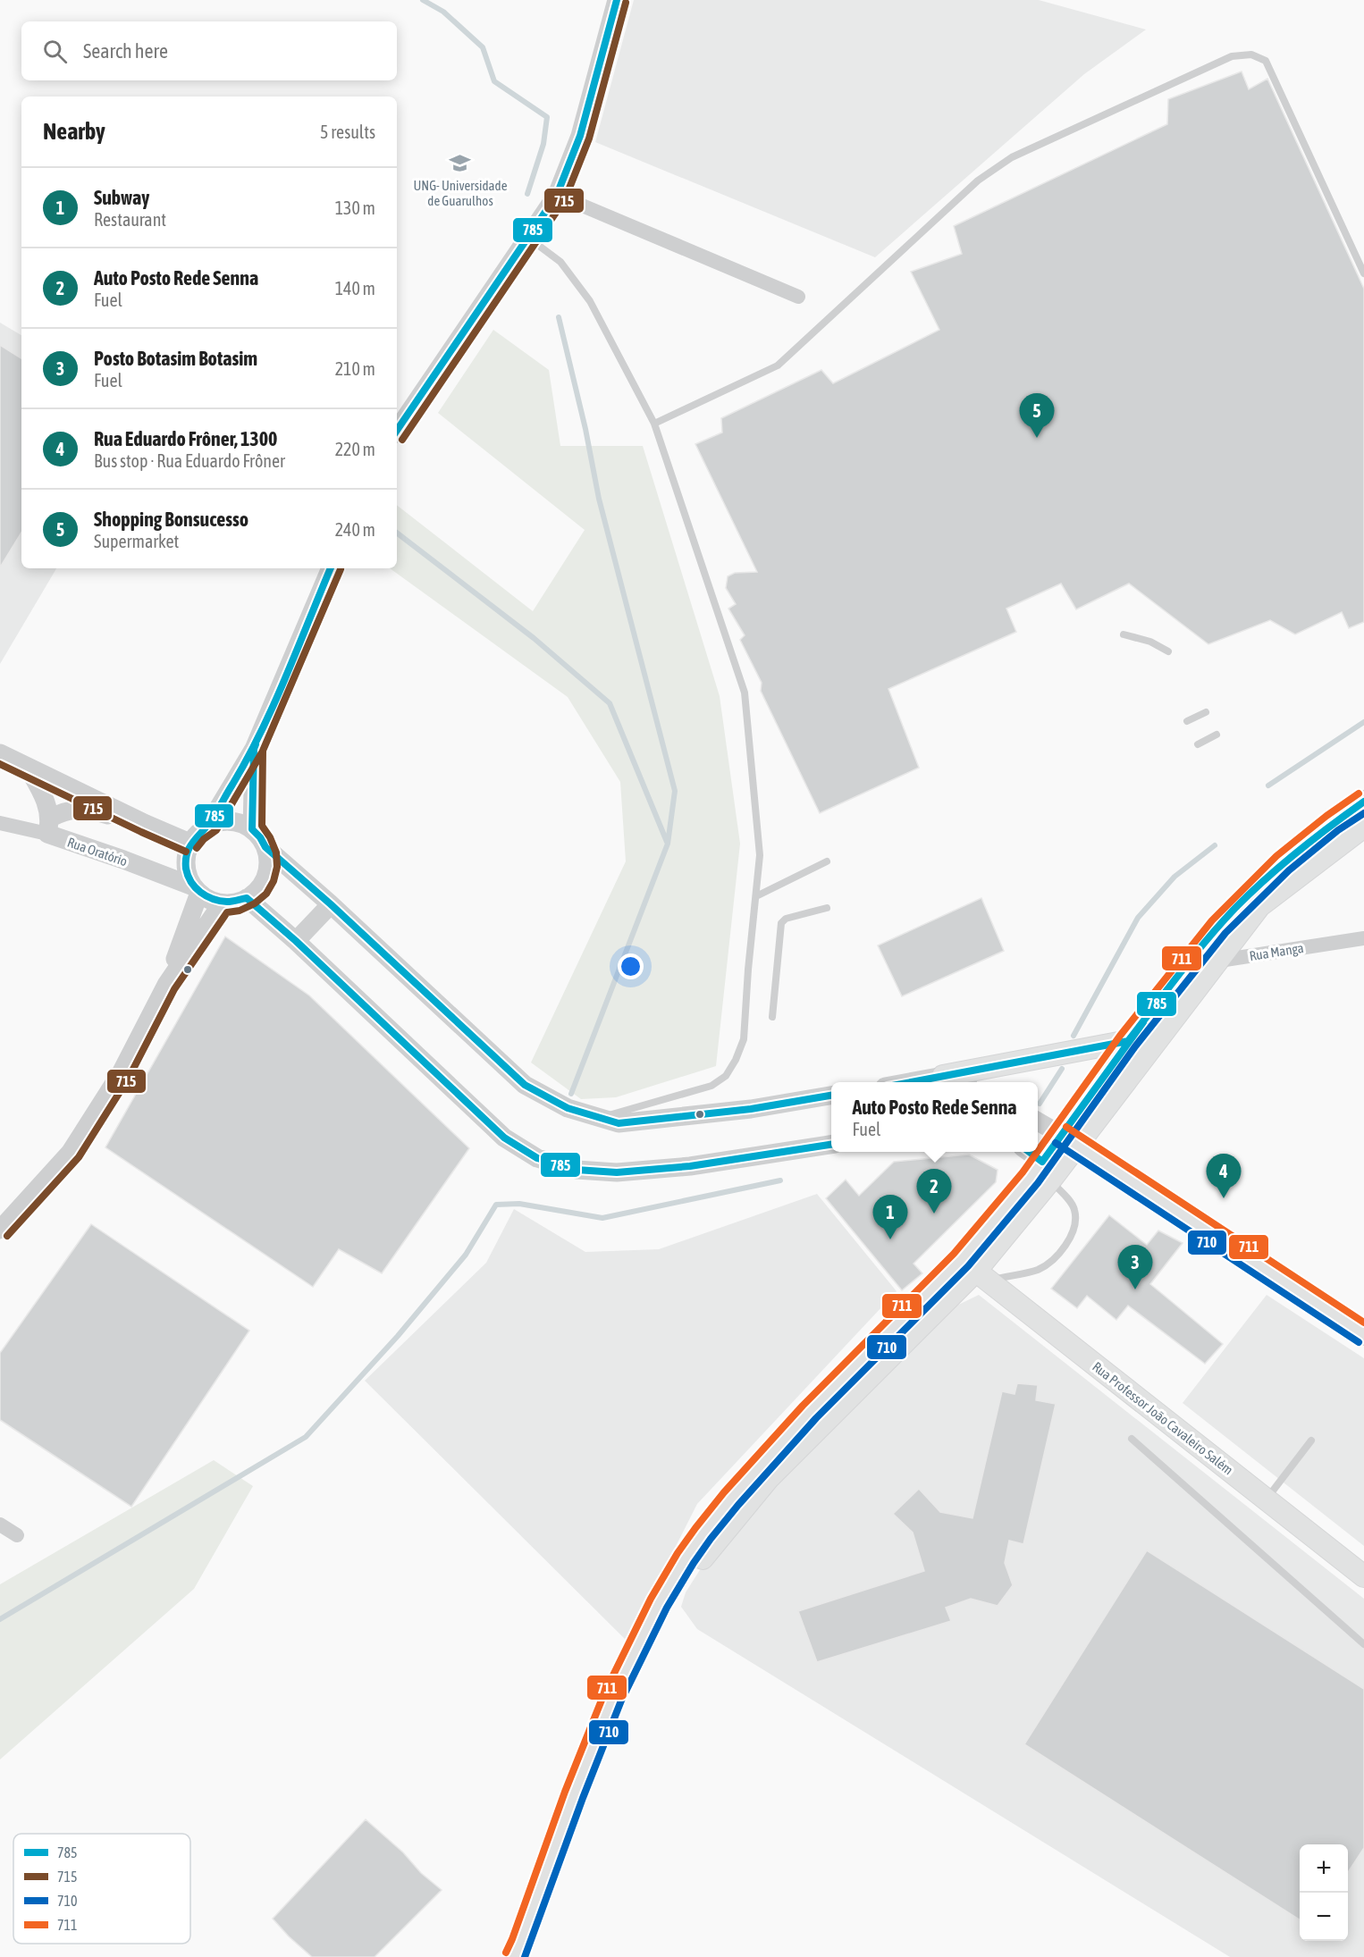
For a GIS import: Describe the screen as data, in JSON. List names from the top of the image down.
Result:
{
  "streets": {
    "main road": ["Rua Professor João Cavaleiro Salém"],
    "street": ["Rua Oratório", "Rua Manga"]
  },
  "places": {
    "school or university": ["UNG- Universidade de Guarulhos"]
  },
  "lines": [
    "transit line 785",
    "transit line 715",
    "transit line 711",
    "transit line 710"
  ],
  "legend": [
    "785",
    "715",
    "710",
    "711"
  ],
  "page": {
    "search": "Search here",
    "heading": ["Nearby", "5 results"],
    "list": [
      {
        "mark": "1",
        "name": "Subway",
        "note": "Restaurant",
        "value": "130 m"
      },
      {
        "mark": "2",
        "name": "Auto Posto Rede Senna",
        "note": "Fuel",
        "value": "140 m"
      },
      {
        "mark": "3",
        "name": "Posto Botasim Botasim",
        "note": "Fuel",
        "value": "210 m"
      },
      {
        "mark": "4",
        "name": "Rua Eduardo Frôner, 1300",
        "note": "Bus stop · Rua Eduardo Frôner",
        "value": "220 m"
      },
      {
        "mark": "5",
        "name": "Shopping Bonsucesso",
        "note": "Supermarket",
        "value": "240 m"
      }
    ],
    "pins": [
      "5",
      "4",
      "2",
      "1",
      "3"
    ],
    "popup": ["Auto Posto Rede Senna", "Fuel"],
    "map_buttons": ["+", "−"]
  }
}
